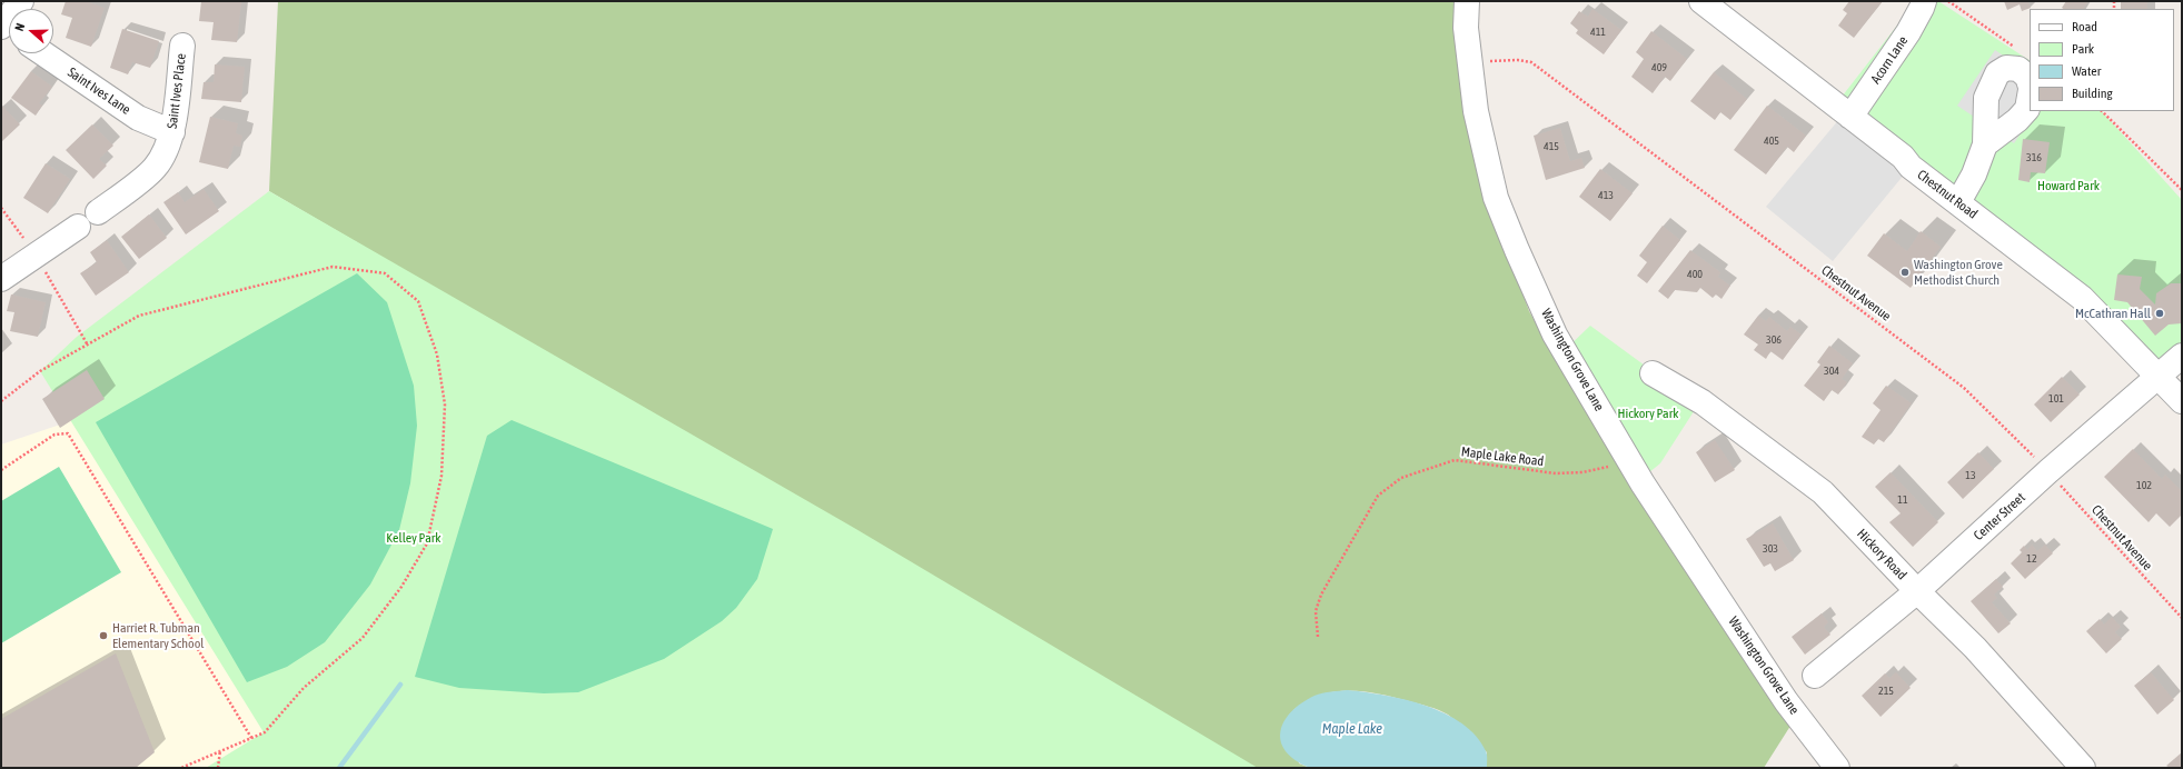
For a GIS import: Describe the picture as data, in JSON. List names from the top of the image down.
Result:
{
  "streets": {
    "street": [
      "Acorn Lane",
      "Saint Ives Lane",
      "Saint Ives Place",
      "Chestnut Road",
      "Washington Grove Lane",
      "Center Street",
      "Hickory Road"
    ],
    "path": ["Chestnut Avenue", "Maple Lake Road"]
  },
  "crossings": [
    ["Acorn Lane", "Chestnut Road"],
    ["Saint Ives Lane", "Saint Ives Place"],
    ["Chestnut Road", "Center Street"],
    ["Chestnut Avenue", "Washington Grove Lane"],
    ["Chestnut Avenue", "Center Street"],
    ["Washington Grove Lane", "Maple Lake Road"],
    ["Center Street", "Hickory Road"]
  ],
  "water": ["Maple Lake"],
  "parks": ["Howard Park", "Hickory Park", "Kelley Park"],
  "places": ["Washington Grove Methodist Church", "McCathran Hall", "Harriet R. Tubman Elementary School"],
  "house_numbers": [
    "411",
    "409",
    "405",
    "415",
    "316",
    "413",
    "400",
    "306",
    "304",
    "101",
    "13",
    "102",
    "11",
    "303",
    "12",
    "215"
  ],
  "legend": [
    "Road",
    "Park",
    "Water",
    "Building"
  ],
  "north": "left"
}
